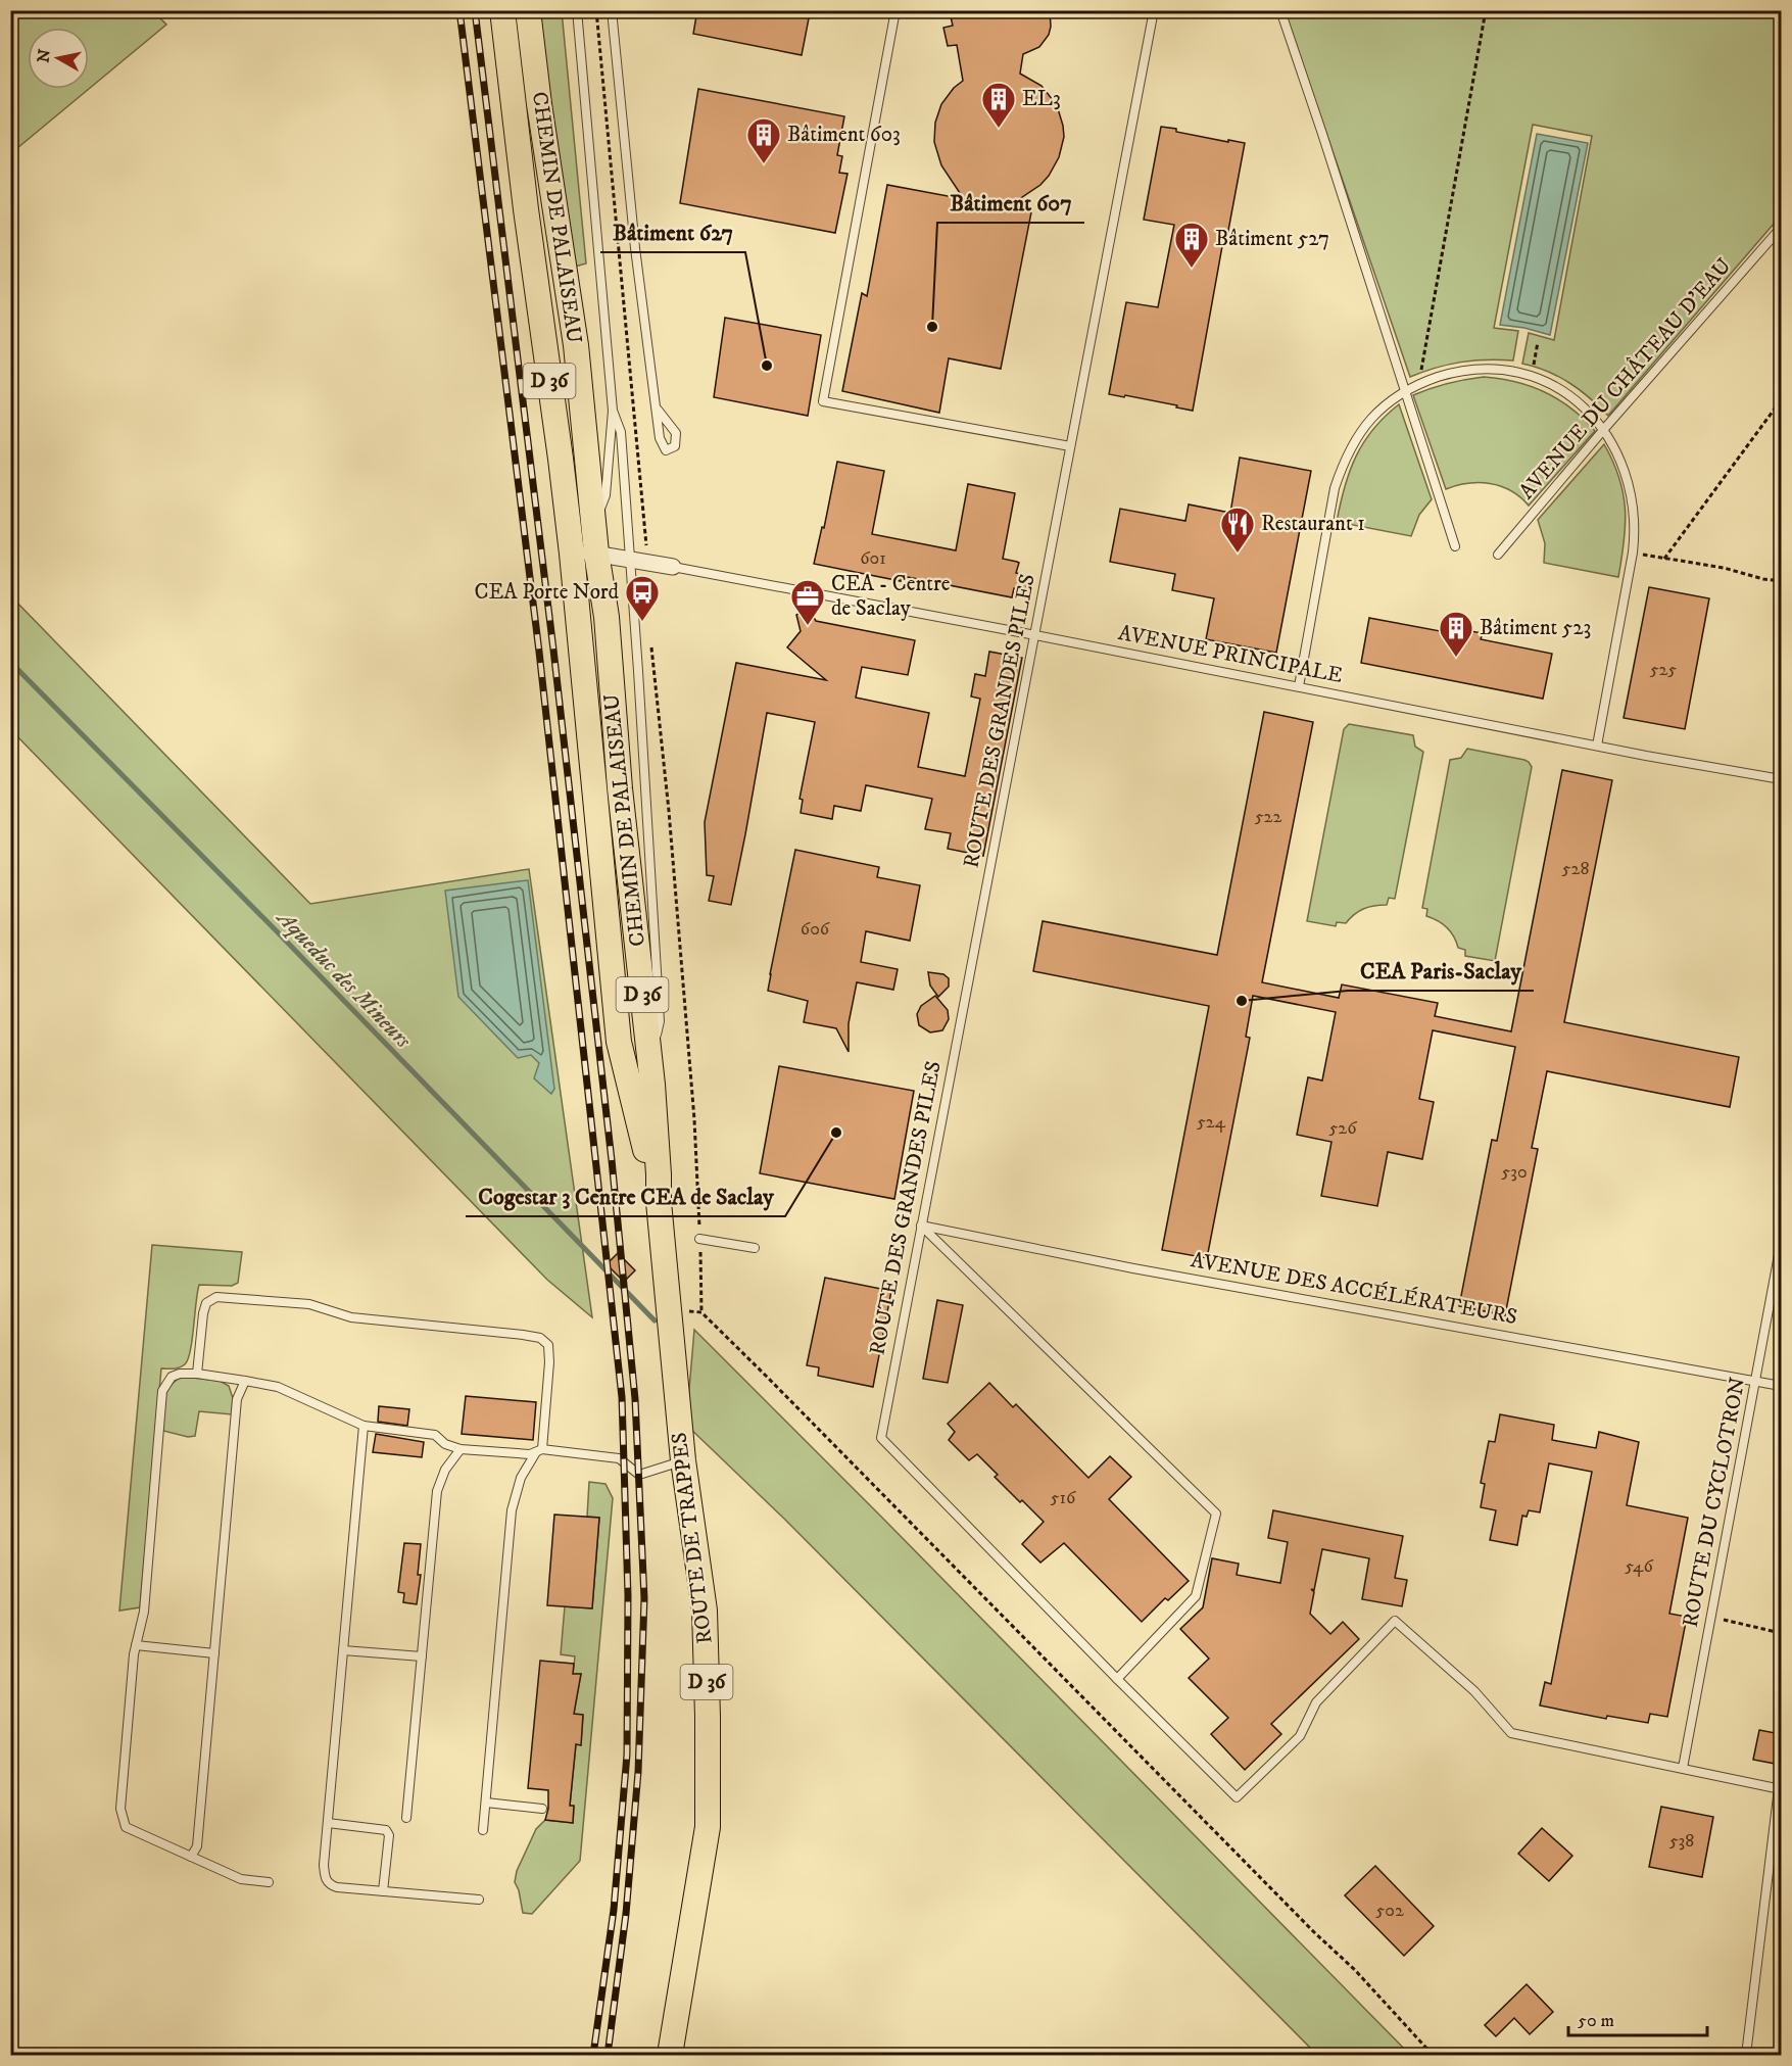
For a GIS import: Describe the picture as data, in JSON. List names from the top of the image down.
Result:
{
  "streets": {
    "main road": ["CHEMIN DE PALAISEAU", "D 36", "ROUTE DE TRAPPES"],
    "lane": [
      "AVENUE DU CHÂTEAU D'EAU",
      "AVENUE PRINCIPALE",
      "ROUTE DES GRANDES PILES",
      "AVENUE DES ACCÉLÉRATEURS",
      "ROUTE DU CYCLOTRON"
    ]
  },
  "crossings": [
    ["CHEMIN DE PALAISEAU", "ROUTE DE TRAPPES"],
    ["AVENUE PRINCIPALE", "ROUTE DES GRANDES PILES"],
    ["ROUTE DES GRANDES PILES", "AVENUE DES ACCÉLÉRATEURS"],
    ["AVENUE DES ACCÉLÉRATEURS", "ROUTE DU CYCLOTRON"]
  ],
  "water": ["Aqueduc des Mineurs"],
  "places": {
    "building": [
      "EL3",
      "Bâtiment 603",
      "Bâtiment 527",
      "Bâtiment 523"
    ],
    "other": [
      "Bâtiment 607",
      "Bâtiment 627",
      "CEA Paris-Saclay",
      "Cogestar 3 Centre CEA de Saclay"
    ],
    "restaurant": ["Restaurant 1"],
    "bus stop": ["CEA Porte Nord"],
    "office": ["CEA - Centre de Saclay"]
  },
  "house_numbers": [
    "601",
    "525",
    "522",
    "528",
    "606",
    "524",
    "526",
    "530",
    "516",
    "546",
    "538",
    "502"
  ],
  "scale_bar": "50 m",
  "north": "left"
}
